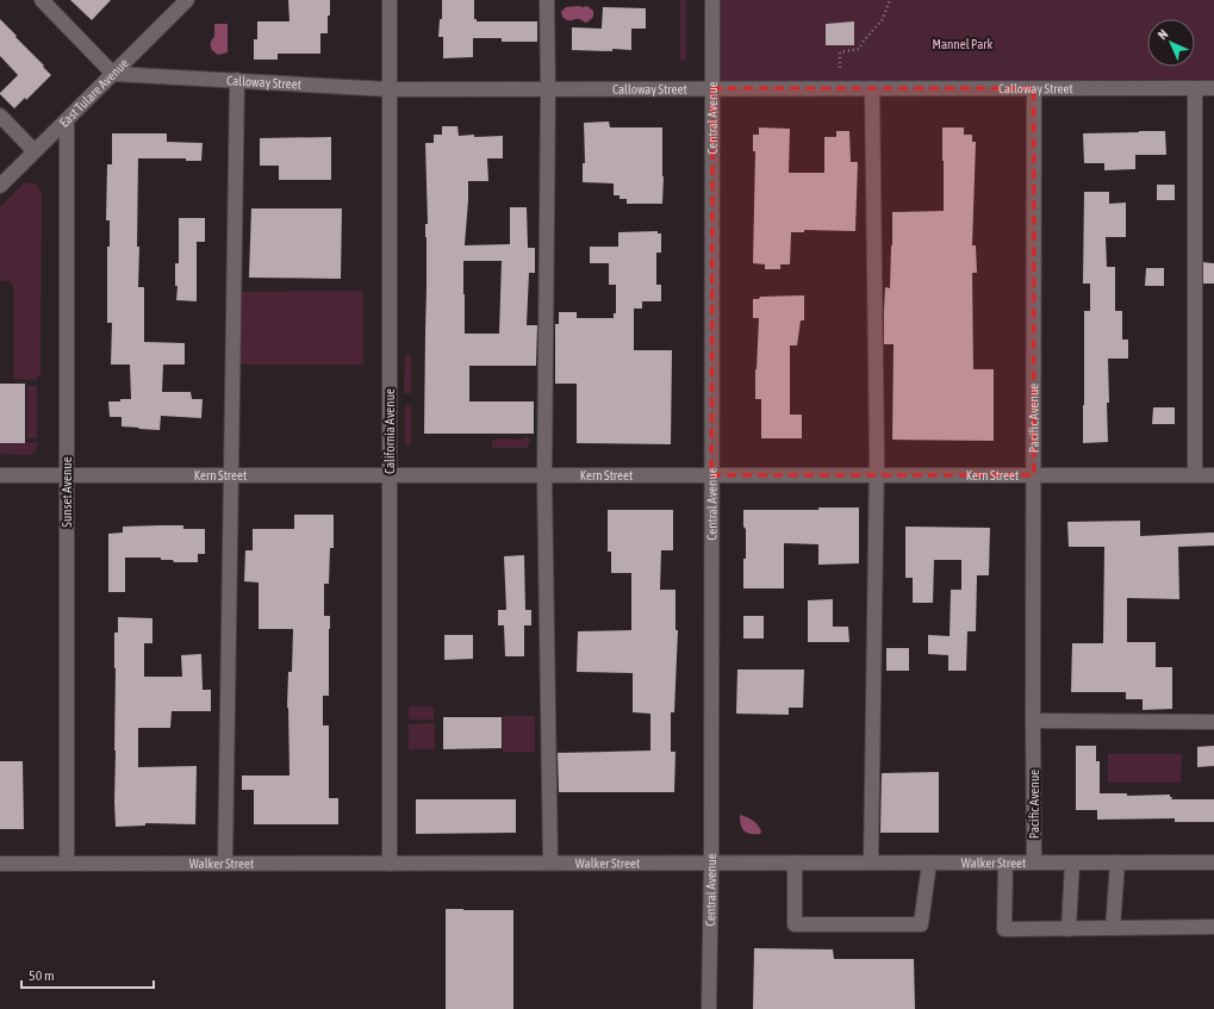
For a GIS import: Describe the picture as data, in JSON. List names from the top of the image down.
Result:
{
  "streets": {
    "street": [
      "Calloway Street",
      "East Tulare Avenue",
      "Central Avenue",
      "Pacific Avenue",
      "California Avenue",
      "Kern Street",
      "Sunset Avenue",
      "Walker Street"
    ]
  },
  "crossings": [
    ["Calloway Street", "East Tulare Avenue"],
    ["Calloway Street", "Central Avenue"],
    ["Calloway Street", "Pacific Avenue"],
    ["Calloway Street", "California Avenue"],
    ["East Tulare Avenue", "Sunset Avenue"],
    ["Central Avenue", "Kern Street"],
    ["Central Avenue", "Walker Street"],
    ["Pacific Avenue", "Kern Street"],
    ["Pacific Avenue", "Walker Street"],
    ["California Avenue", "Kern Street"],
    ["California Avenue", "Walker Street"],
    ["Kern Street", "Sunset Avenue"],
    ["Sunset Avenue", "Walker Street"]
  ],
  "parks": ["Mannel Park"],
  "scale_bar": "50 m",
  "north": "top left"
}
